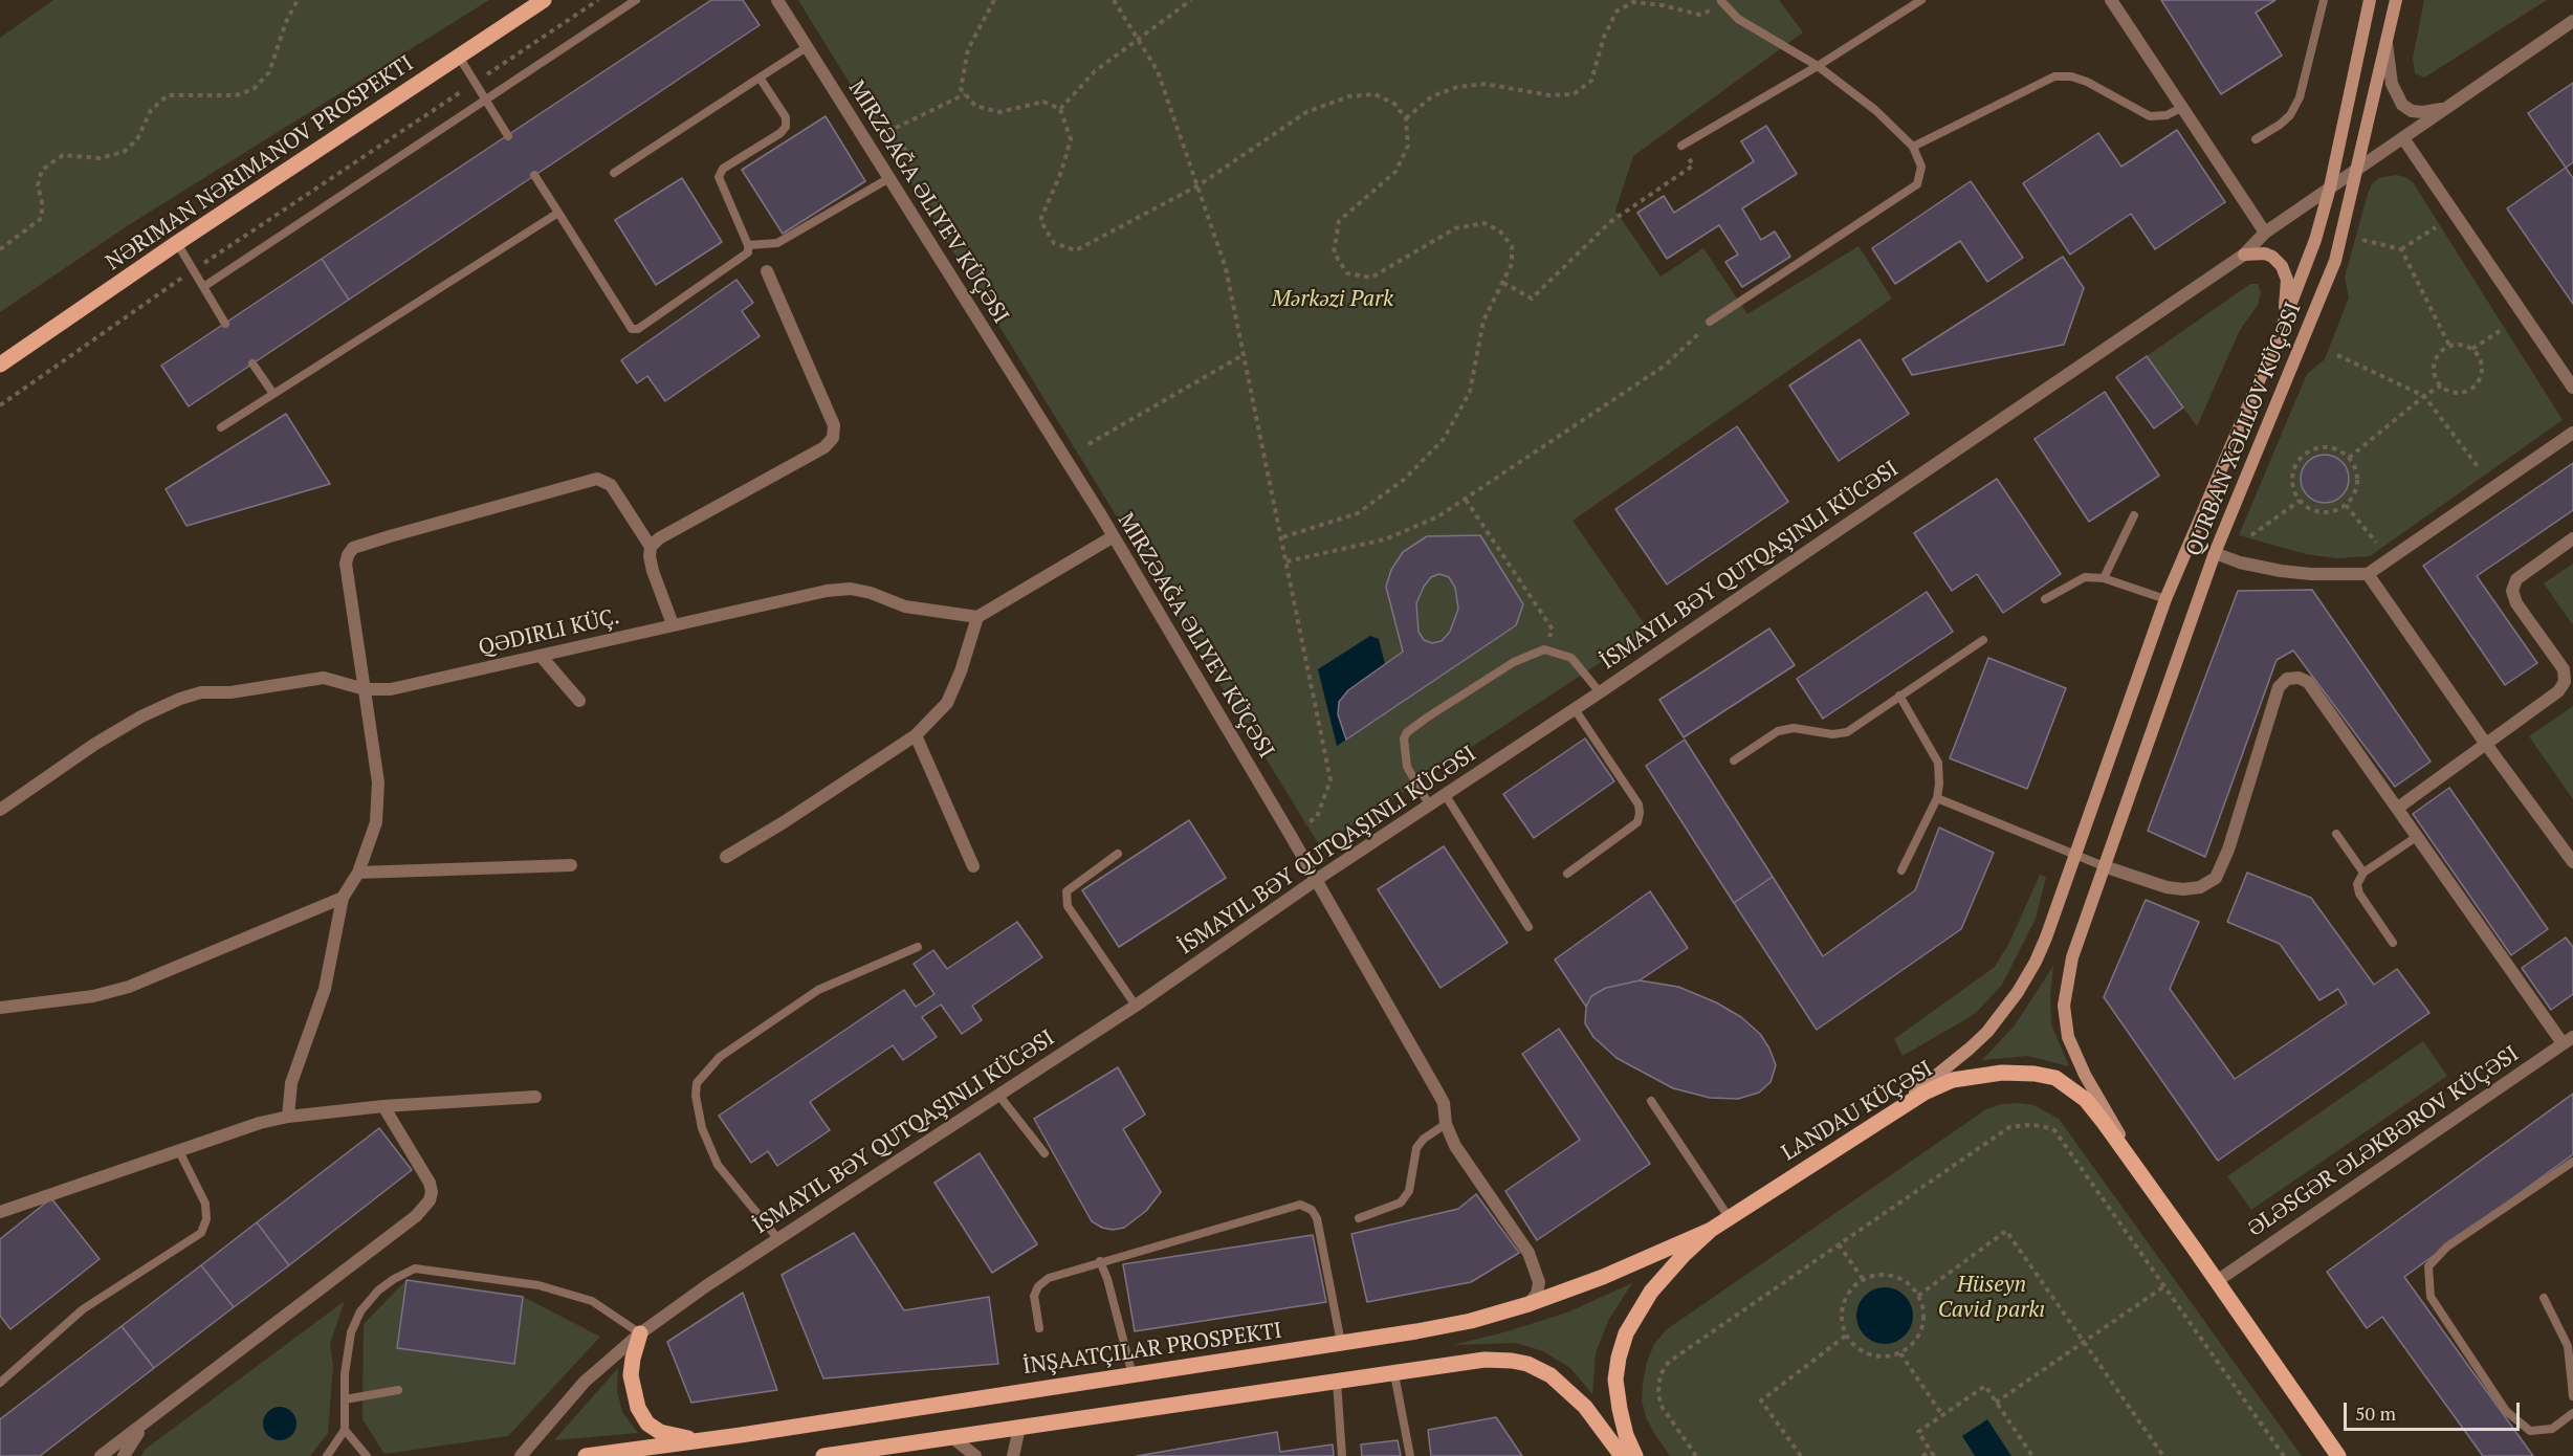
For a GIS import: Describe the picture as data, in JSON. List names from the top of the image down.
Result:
{
  "streets": {
    "main road": ["NƏRIMAN NƏRIMANOV PROSPEKTI", "QURBAN XƏLILOV KÜÇƏSI", "LANDAU KÜÇƏSI"],
    "street": ["MIRZƏAĞA ƏLIYEV KÜÇƏSI", "QƏDIRLI KÜÇ.", "ƏLƏSGƏR ƏLƏKBƏROV KÜÇƏSI"]
  },
  "crossings": [
    ["QURBAN XƏLILOV KÜÇƏSI", "LANDAU KÜÇƏSI"],
    ["LANDAU KÜÇƏSI", "ƏLƏSGƏR ƏLƏKBƏROV KÜÇƏSI"]
  ],
  "parks": ["Mərkəzi Park", "Hüseyn Cavid parkı"],
  "scale_bar": "50 m"
}
